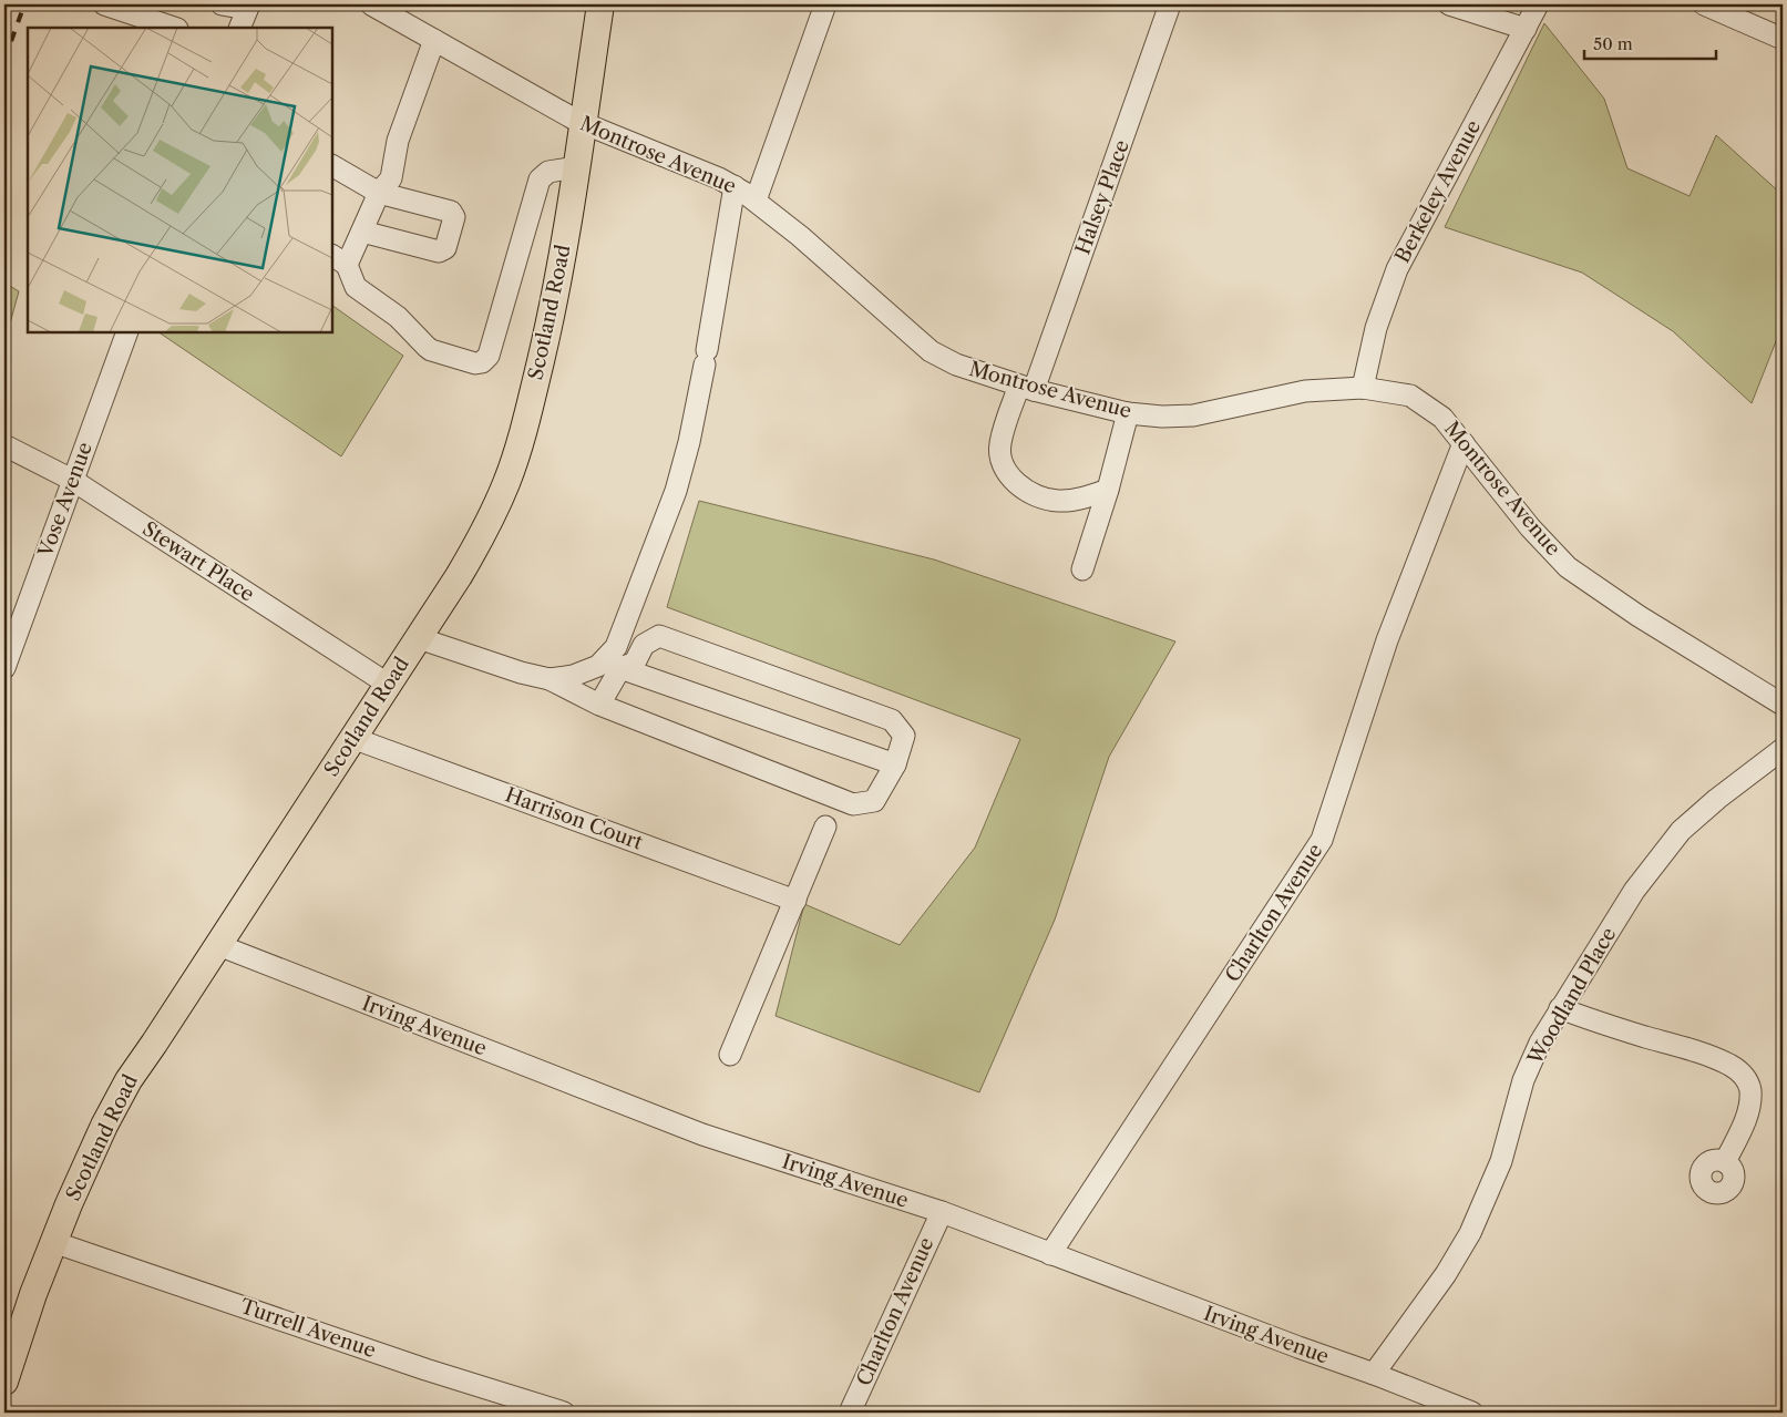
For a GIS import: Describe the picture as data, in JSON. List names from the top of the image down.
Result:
{
  "streets": {
    "main road": ["Scotland Road"],
    "street": [
      "Montrose Avenue",
      "Berkeley Avenue",
      "Halsey Place",
      "Vose Avenue",
      "Stewart Place",
      "Harrison Court",
      "Charlton Avenue",
      "Woodland Place",
      "Irving Avenue",
      "Turrell Avenue"
    ]
  },
  "crossings": [
    ["Montrose Avenue", "Berkeley Avenue"],
    ["Montrose Avenue", "Halsey Place"],
    ["Montrose Avenue", "Scotland Road"],
    ["Montrose Avenue", "Charlton Avenue"],
    ["Scotland Road", "Stewart Place"],
    ["Scotland Road", "Harrison Court"],
    ["Scotland Road", "Irving Avenue"],
    ["Scotland Road", "Turrell Avenue"],
    ["Vose Avenue", "Stewart Place"],
    ["Charlton Avenue", "Irving Avenue"],
    ["Woodland Place", "Irving Avenue"]
  ],
  "scale_bar": "50 m"
}
